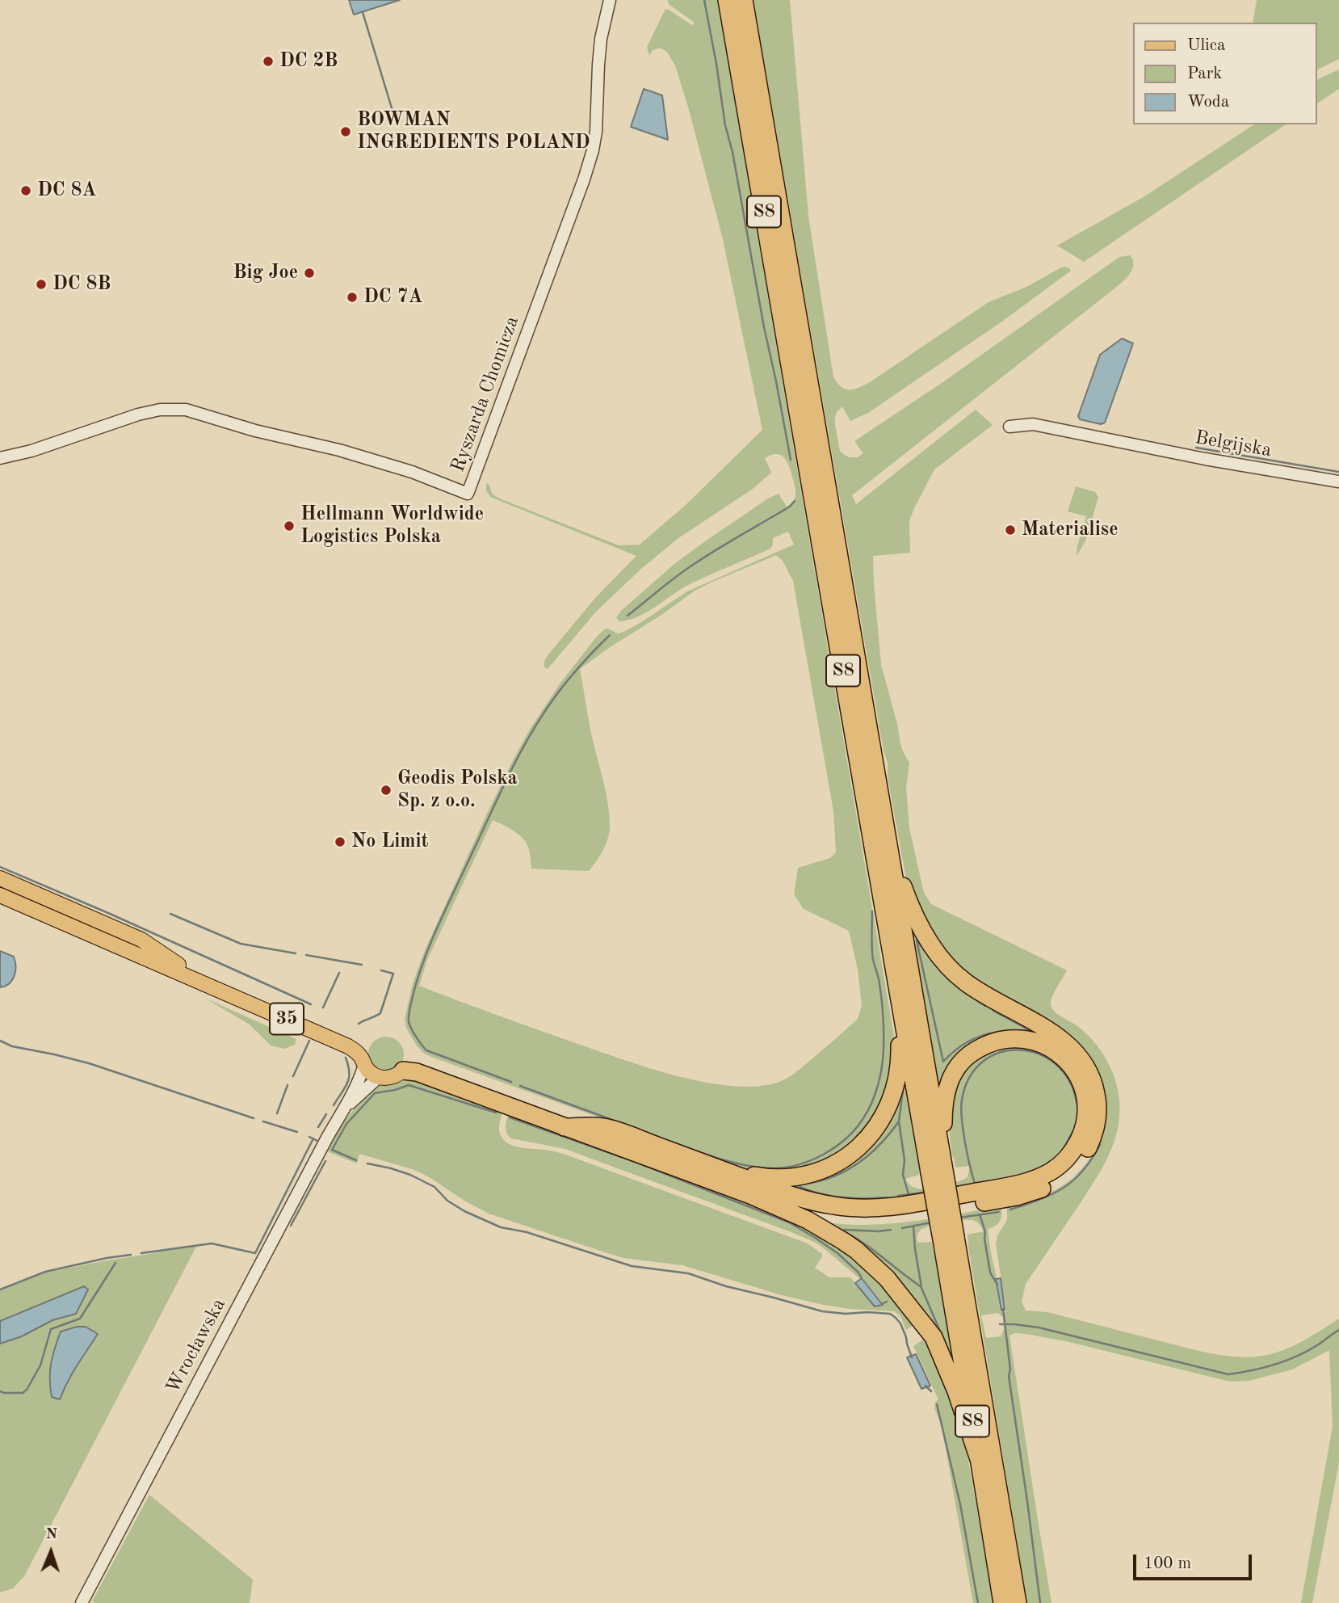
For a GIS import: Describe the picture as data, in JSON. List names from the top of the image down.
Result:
{
  "streets": {
    "highway": ["S8"],
    "main road": ["35"],
    "street": ["Ryszarda Chomicza", "Belgijska", "Wrocławska"]
  },
  "places": [
    "DC 2B",
    "BOWMAN INGREDIENTS POLAND",
    "DC 8A",
    "Big Joe",
    "DC 8B",
    "DC 7A",
    "Hellmann Worldwide Logistics Polska",
    "Materialise",
    "Geodis Polska Sp. z o.o.",
    "No Limit"
  ],
  "legend": ["Ulica", "Park", "Woda"],
  "scale_bar": "100 m",
  "north": "top"
}
